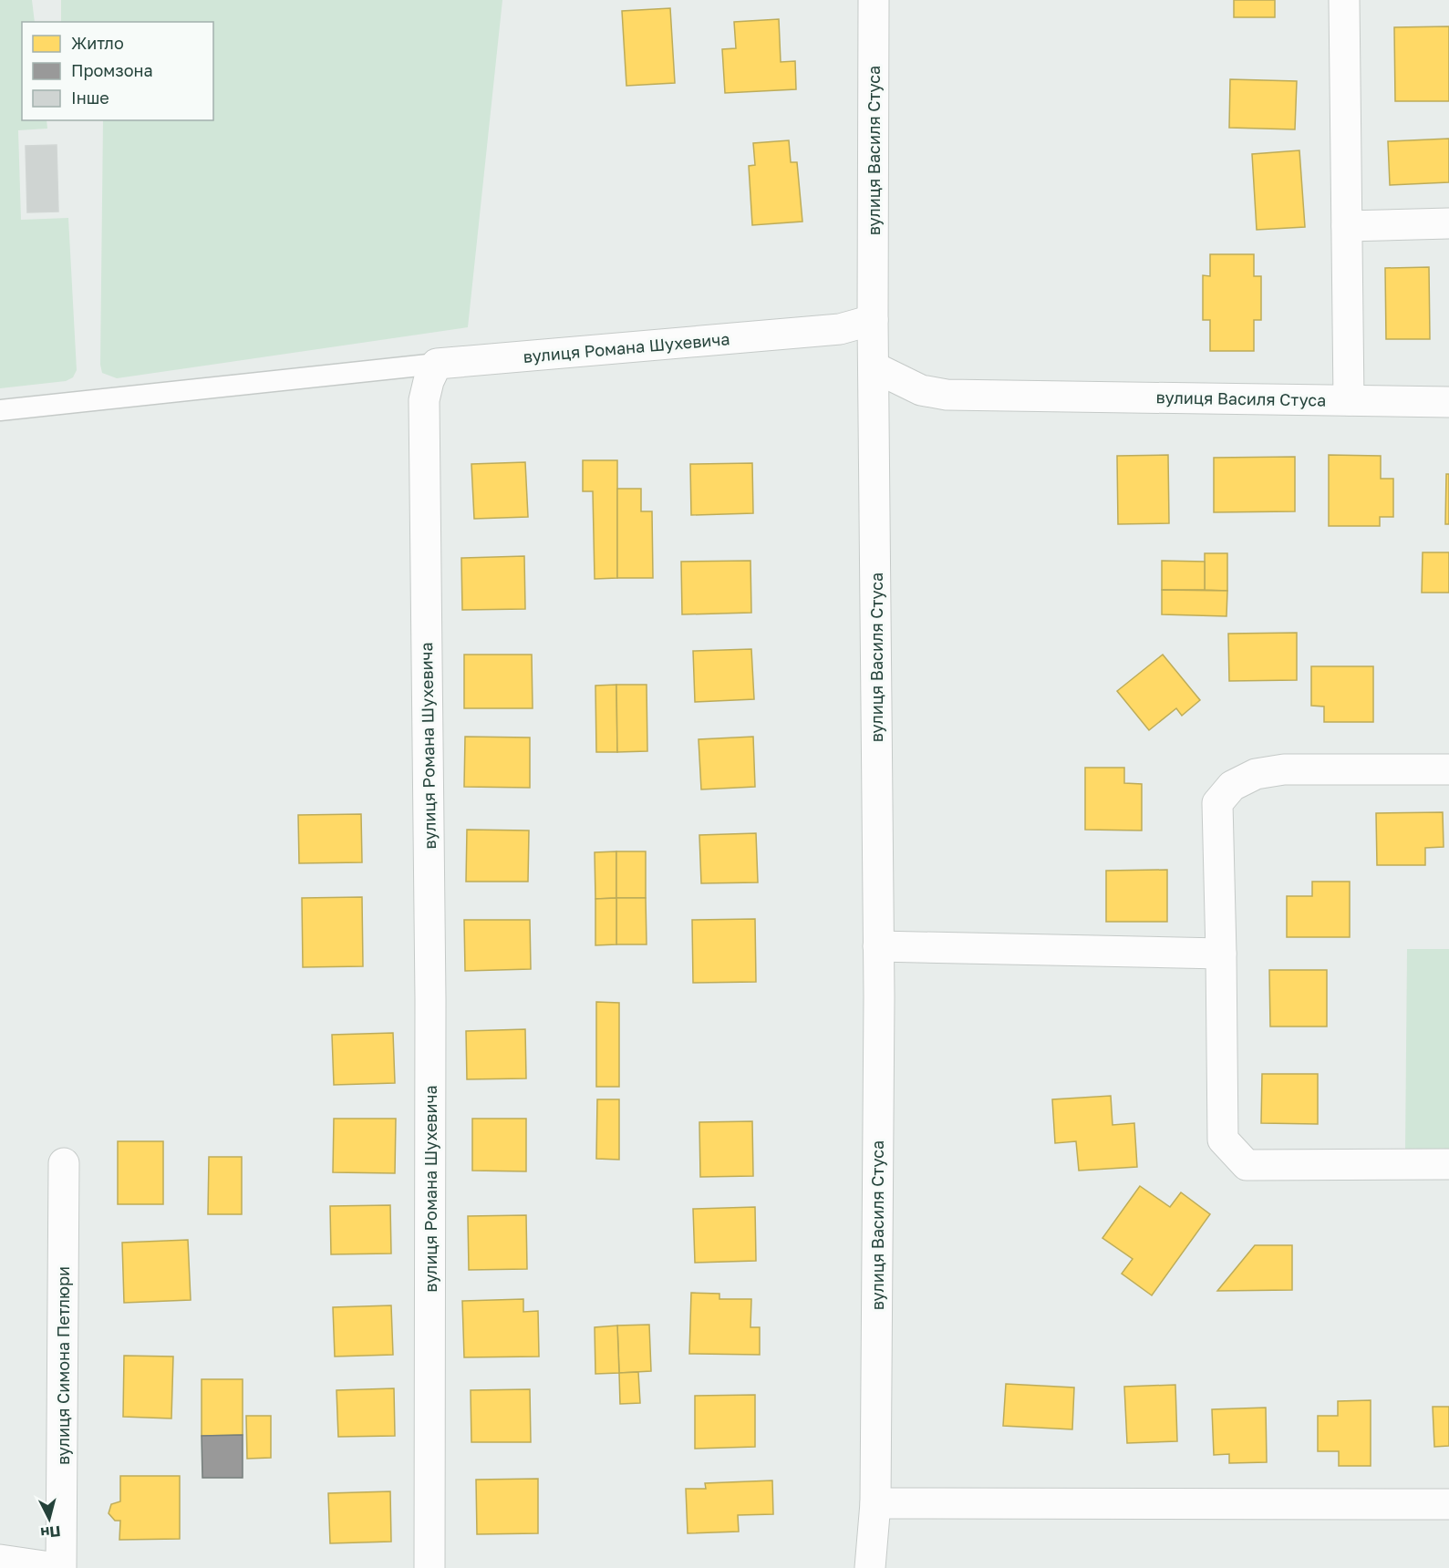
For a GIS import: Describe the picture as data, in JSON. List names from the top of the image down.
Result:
{
  "streets": {
    "street": ["вулиця Василя Стуса", "вулиця Романа Шухевича", "вулиця Симона Петлюри"]
  },
  "crossings": [
    ["вулиця Василя Стуса", "вулиця Романа Шухевича"]
  ],
  "legend": ["Житло", "Промзона", "Інше"],
  "north": "bottom"
}
